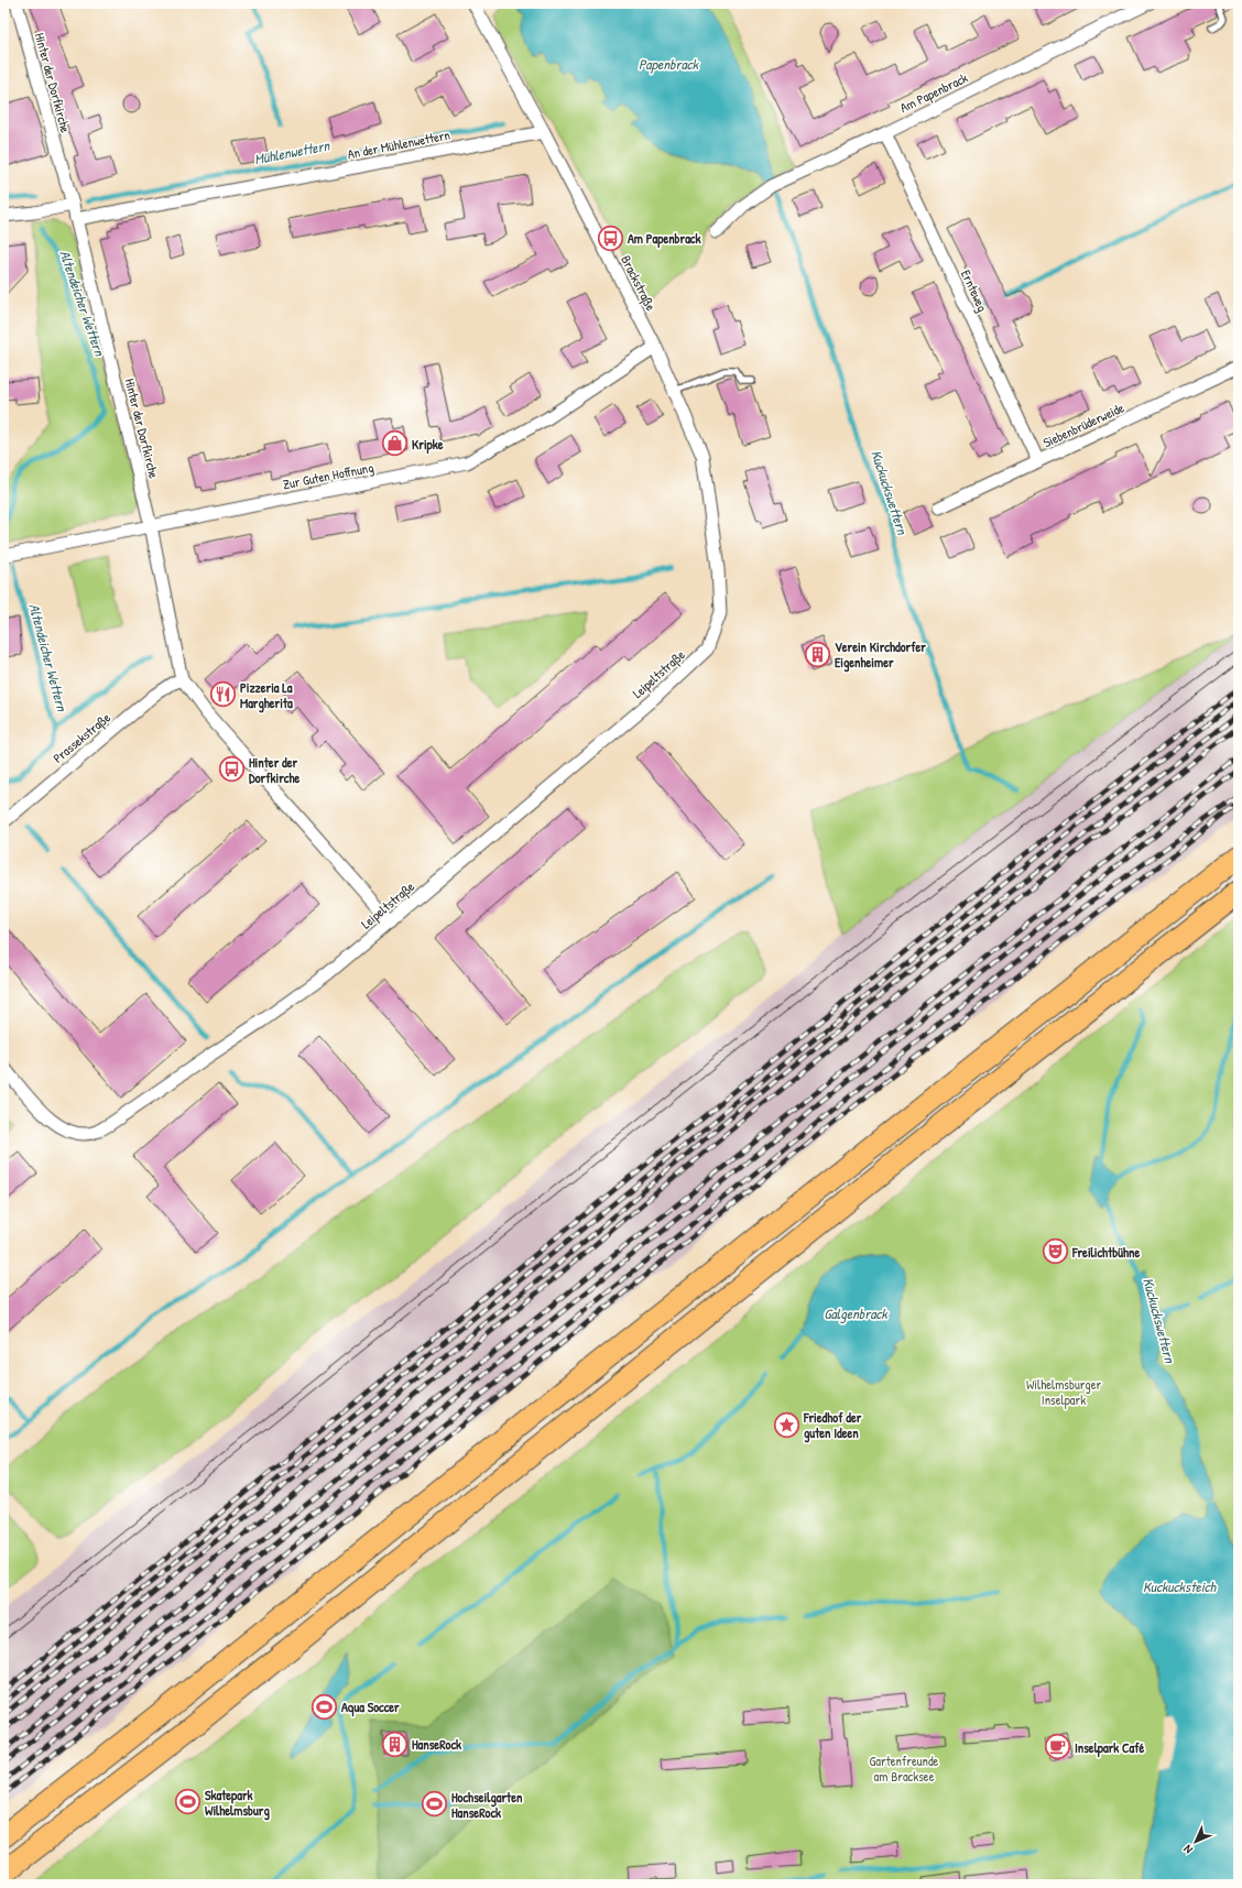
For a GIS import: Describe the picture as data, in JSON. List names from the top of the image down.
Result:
{
  "streets": {
    "street": [
      "Hinter der Dorfkirche",
      "Am Papenbrack",
      "An der Mühlenwettern",
      "Brackstraße",
      "Ernteweg",
      "Siebenbrüderweide",
      "Zur Guten Hoffnung",
      "Leipeltstraße",
      "Prassekstraße"
    ]
  },
  "crossings": [
    ["Hinter der Dorfkirche", "An der Mühlenwettern"],
    ["Hinter der Dorfkirche", "Zur Guten Hoffnung"],
    ["Hinter der Dorfkirche", "Leipeltstraße"],
    ["Hinter der Dorfkirche", "Prassekstraße"],
    ["Am Papenbrack", "Ernteweg"],
    ["An der Mühlenwettern", "Brackstraße"],
    ["Brackstraße", "Zur Guten Hoffnung"],
    ["Brackstraße", "Leipeltstraße"],
    ["Ernteweg", "Siebenbrüderweide"]
  ],
  "water": [
    "Papenbrack",
    "Mühlenwettern",
    "Altendeicher Wettern",
    "Kuckuckswettern",
    "Galgenbrack",
    "Kuckucksteich"
  ],
  "parks": ["Wilhelmsburger Inselpark", "Gartenfreunde am Bracksee"],
  "places": {
    "bus stop": ["Am Papenbrack", "Hinter der Dorfkirche"],
    "shop": ["Kripke"],
    "building": ["Verein Kirchdorfer Eigenheimer", "HanseRock"],
    "restaurant": ["Pizzeria La Margherita"],
    "theatre": ["Freilichtbühne"],
    "place": ["Friedhof der guten Ideen"],
    "sports": ["Aqua Soccer", "Skatepark Wilhelmsburg", "Hochseilgarten HanseRock"],
    "cafe": ["Inselpark Café"]
  },
  "north": "bottom left"
}
